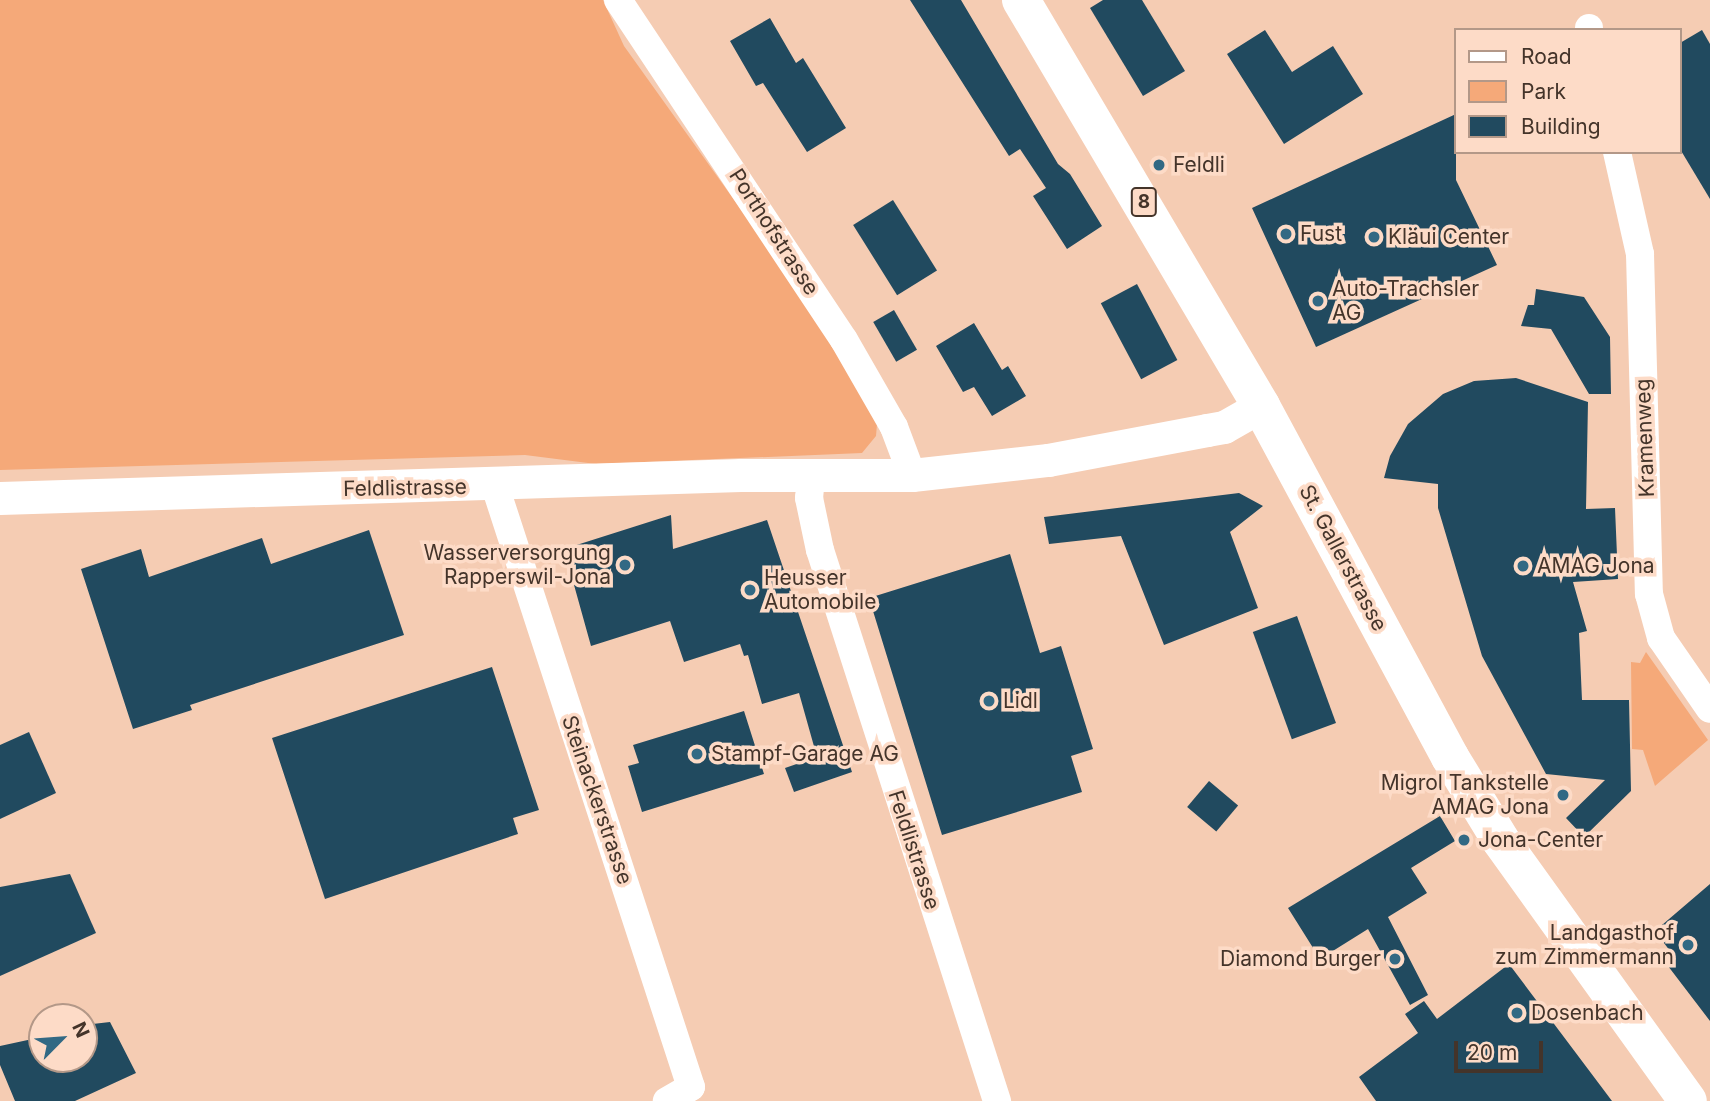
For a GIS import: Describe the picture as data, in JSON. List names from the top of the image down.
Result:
{
  "streets": {
    "main road": ["8", "St. Gallerstrasse"],
    "street": [
      "Porthofstrasse",
      "Kramenweg",
      "Feldlistrasse",
      "Steinackerstrasse"
    ]
  },
  "crossings": [
    ["Porthofstrasse", "Feldlistrasse"],
    ["Feldlistrasse", "St. Gallerstrasse"],
    ["Feldlistrasse", "Steinackerstrasse"]
  ],
  "places": [
    "Feldli",
    "Fust",
    "Kläui Center",
    "Auto-Trachsler AG",
    "Wasserversorgung Rapperswil-Jona",
    "AMAG Jona",
    "Heusser Automobile",
    "Lidl",
    "Stampf-Garage AG",
    "Migrol Tankstelle AMAG Jona",
    "Jona-Center",
    "Landgasthof zum Zimmermann",
    "Diamond Burger",
    "Dosenbach"
  ],
  "legend": ["Road", "Park", "Building"],
  "scale_bar": "20 m",
  "north": "top right"
}
